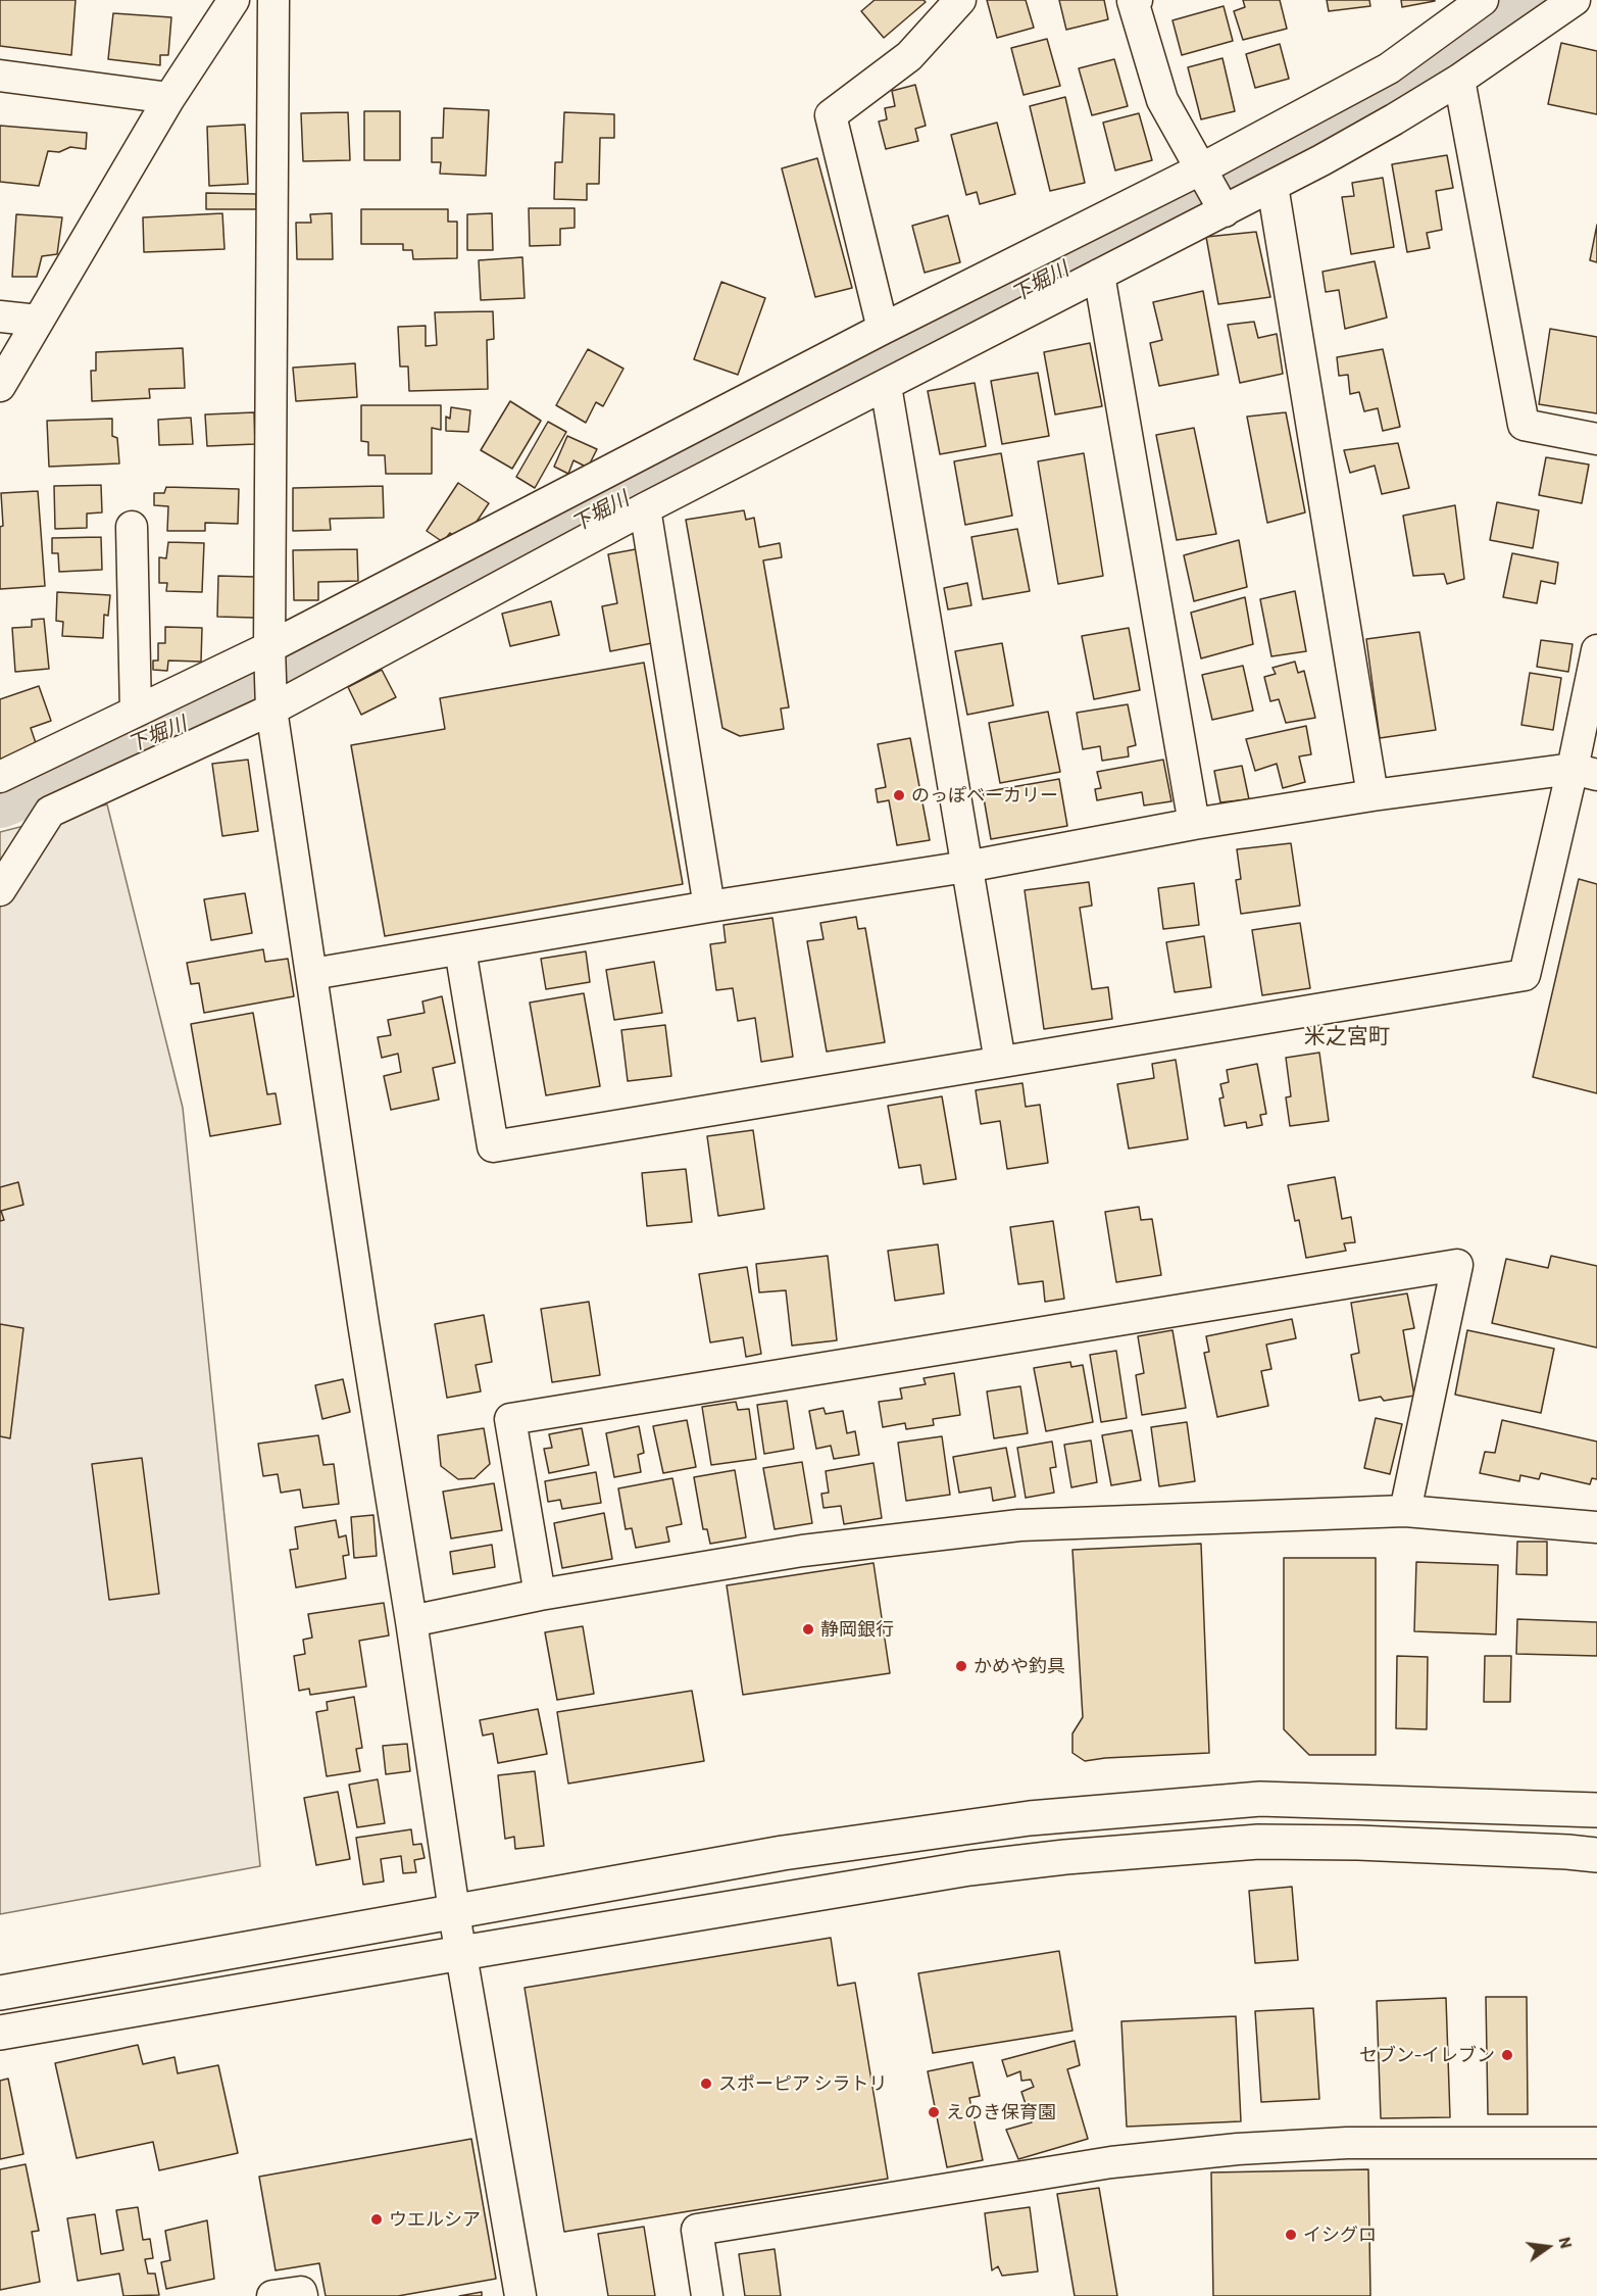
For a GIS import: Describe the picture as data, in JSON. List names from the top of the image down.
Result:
{
  "districts": ["米之宮町"],
  "water": ["下堀川"],
  "places": [
    "のっぽベーカリー",
    "静岡銀行",
    "かめや釣具",
    "セブン-イレブン",
    "スポーピア シラトリ",
    "えのき保育園",
    "ウエルシア",
    "イシグロ"
  ],
  "north": "right"
}
